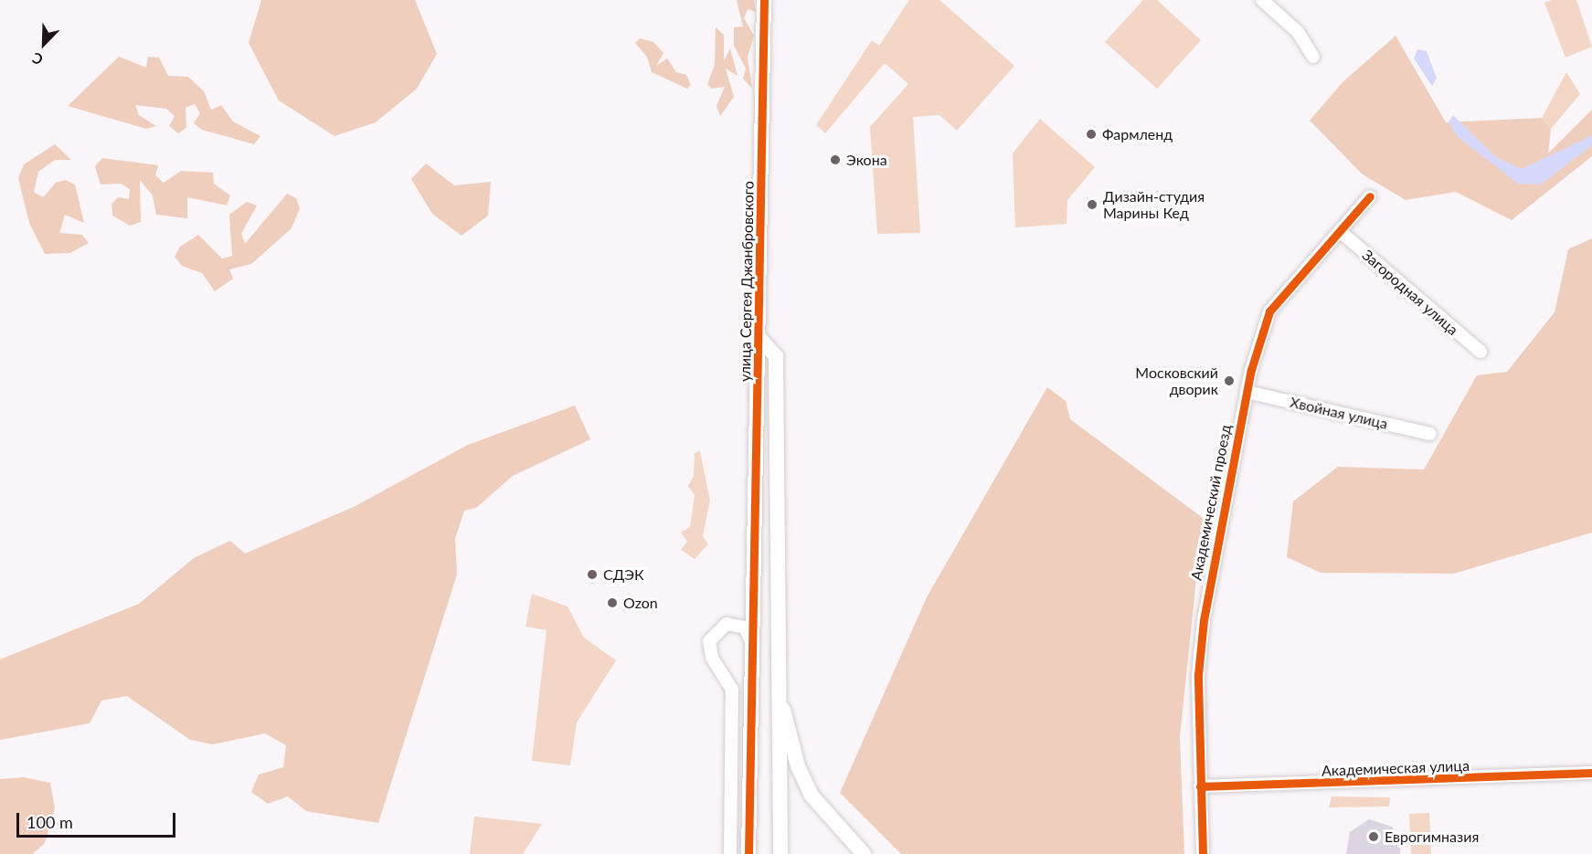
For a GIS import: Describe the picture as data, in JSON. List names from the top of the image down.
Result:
{
  "streets": {
    "street": [
      "улица Сергея Джанбровского",
      "Загородная улица",
      "Хвойная улица",
      "Академический проезд",
      "Академическая улица"
    ]
  },
  "crossings": [
    ["Загородная улица", "Академический проезд"],
    ["Хвойная улица", "Академический проезд"],
    ["Академический проезд", "Академическая улица"]
  ],
  "places": [
    "Фармленд",
    "Экона",
    "Дизайн-студия Марины Кед",
    "Московский дворик",
    "СДЭК",
    "Ozon",
    "Еврогимназия"
  ],
  "scale_bar": "100 m",
  "north": "bottom left"
}
